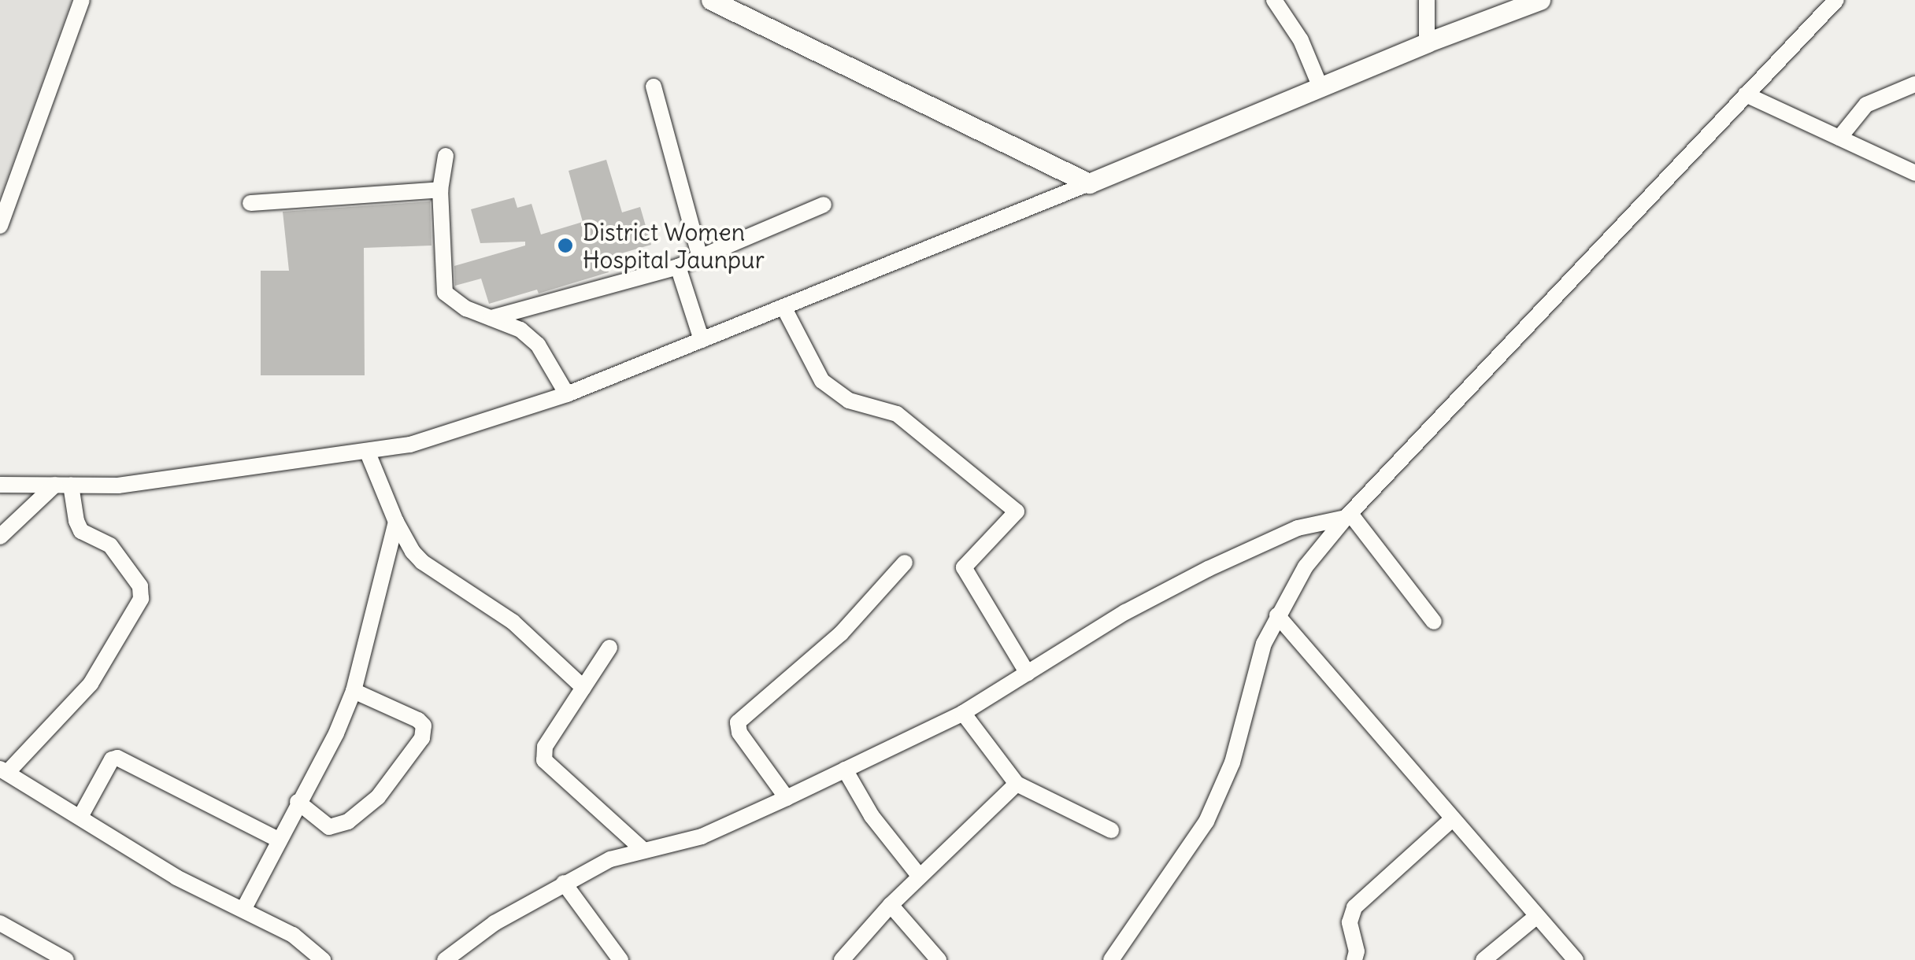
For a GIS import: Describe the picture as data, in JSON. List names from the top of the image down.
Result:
{
  "places": ["District Women Hospital Jaunpur"]
}
